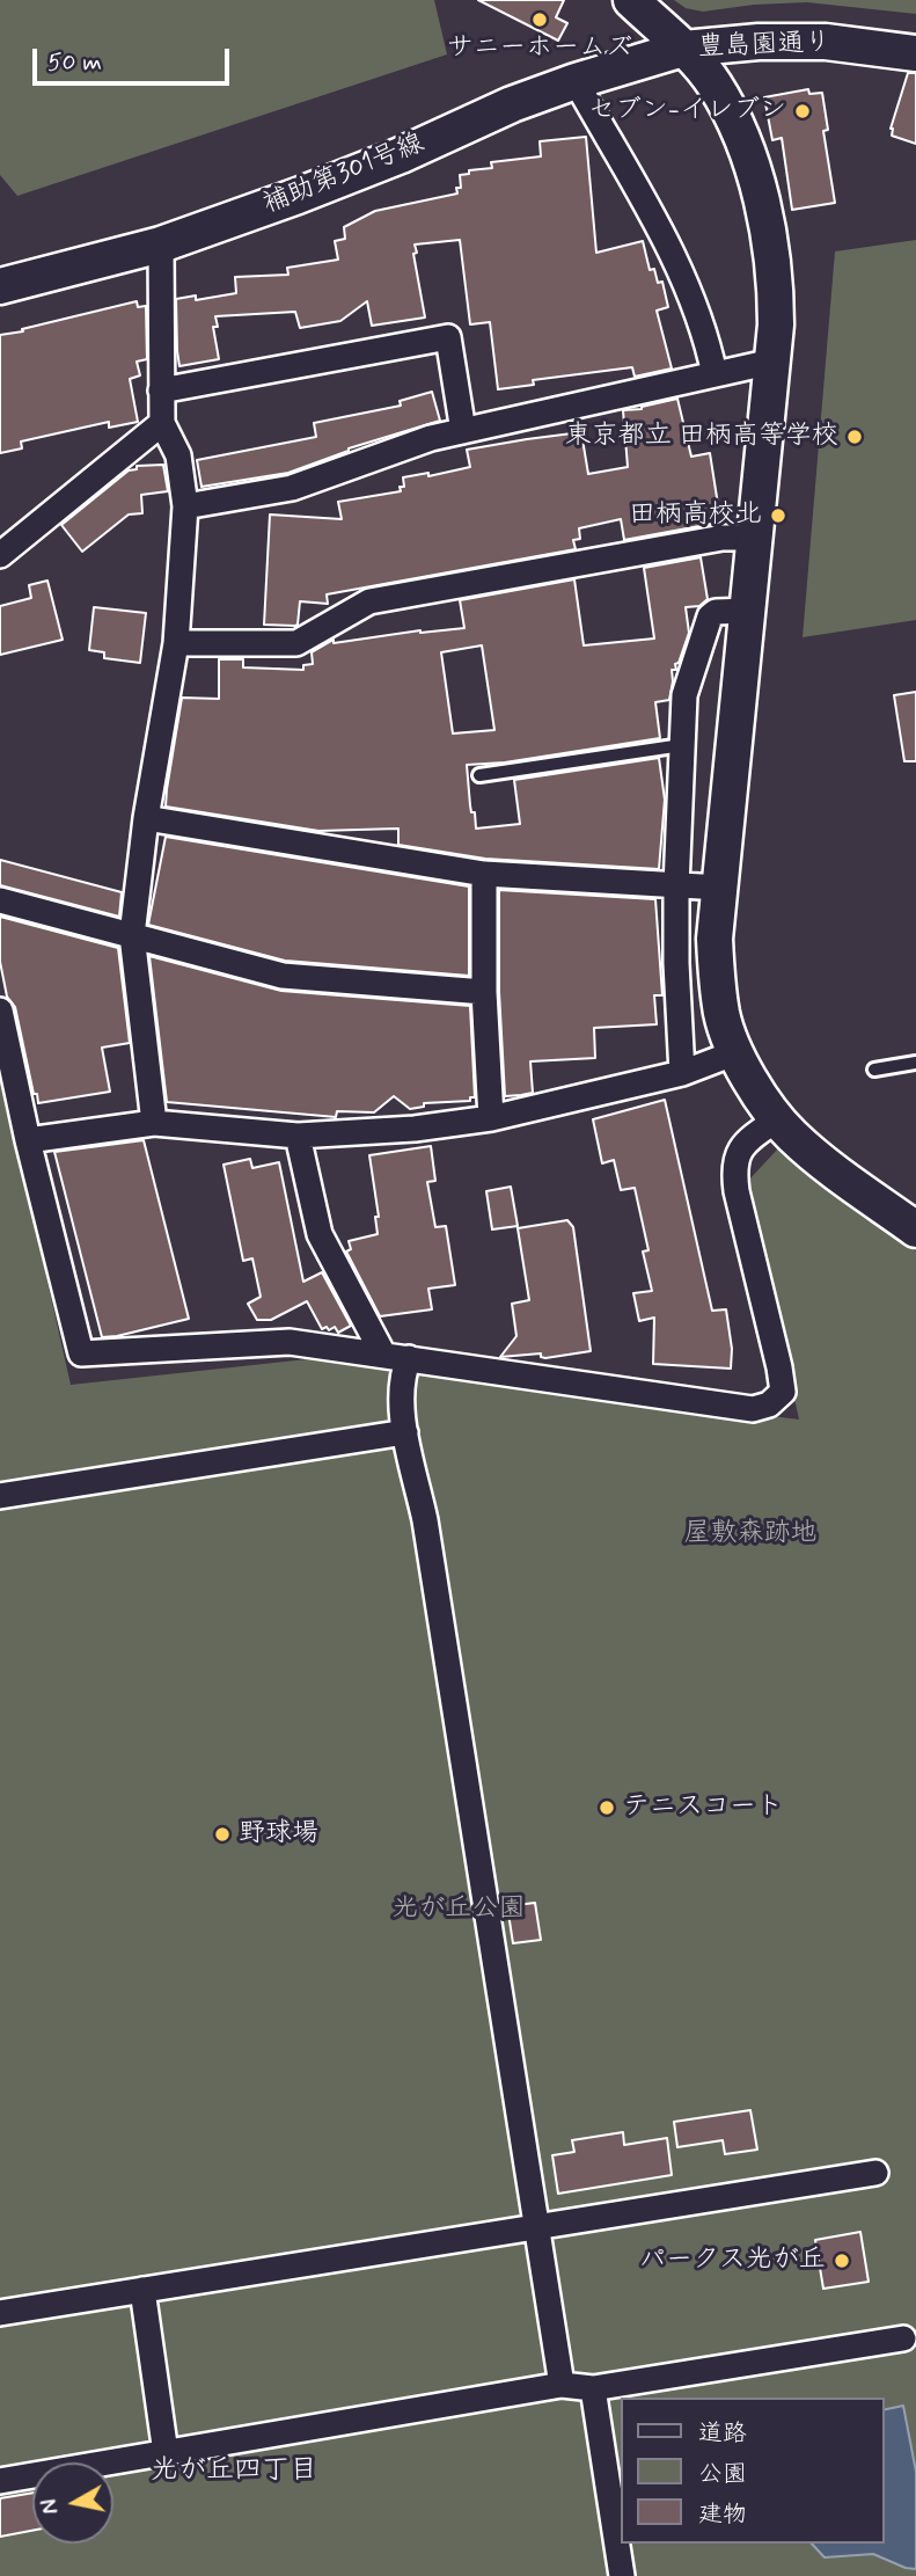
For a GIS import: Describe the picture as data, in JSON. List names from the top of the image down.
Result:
{
  "streets": {
    "street": ["豊島園通り", "補助第301号線"]
  },
  "crossings": [
    ["豊島園通り", "補助第301号線"]
  ],
  "districts": ["光が丘四丁目"],
  "parks": ["屋敷森跡地", "光が丘公園"],
  "places": [
    "サニーホームズ",
    "セブン-イレブン",
    "東京都立 田柄高等学校",
    "田柄高校北",
    "テニスコート",
    "野球場",
    "パークス光が丘"
  ],
  "legend": ["道路", "公園", "建物"],
  "scale_bar": "50 m",
  "north": "left"
}
